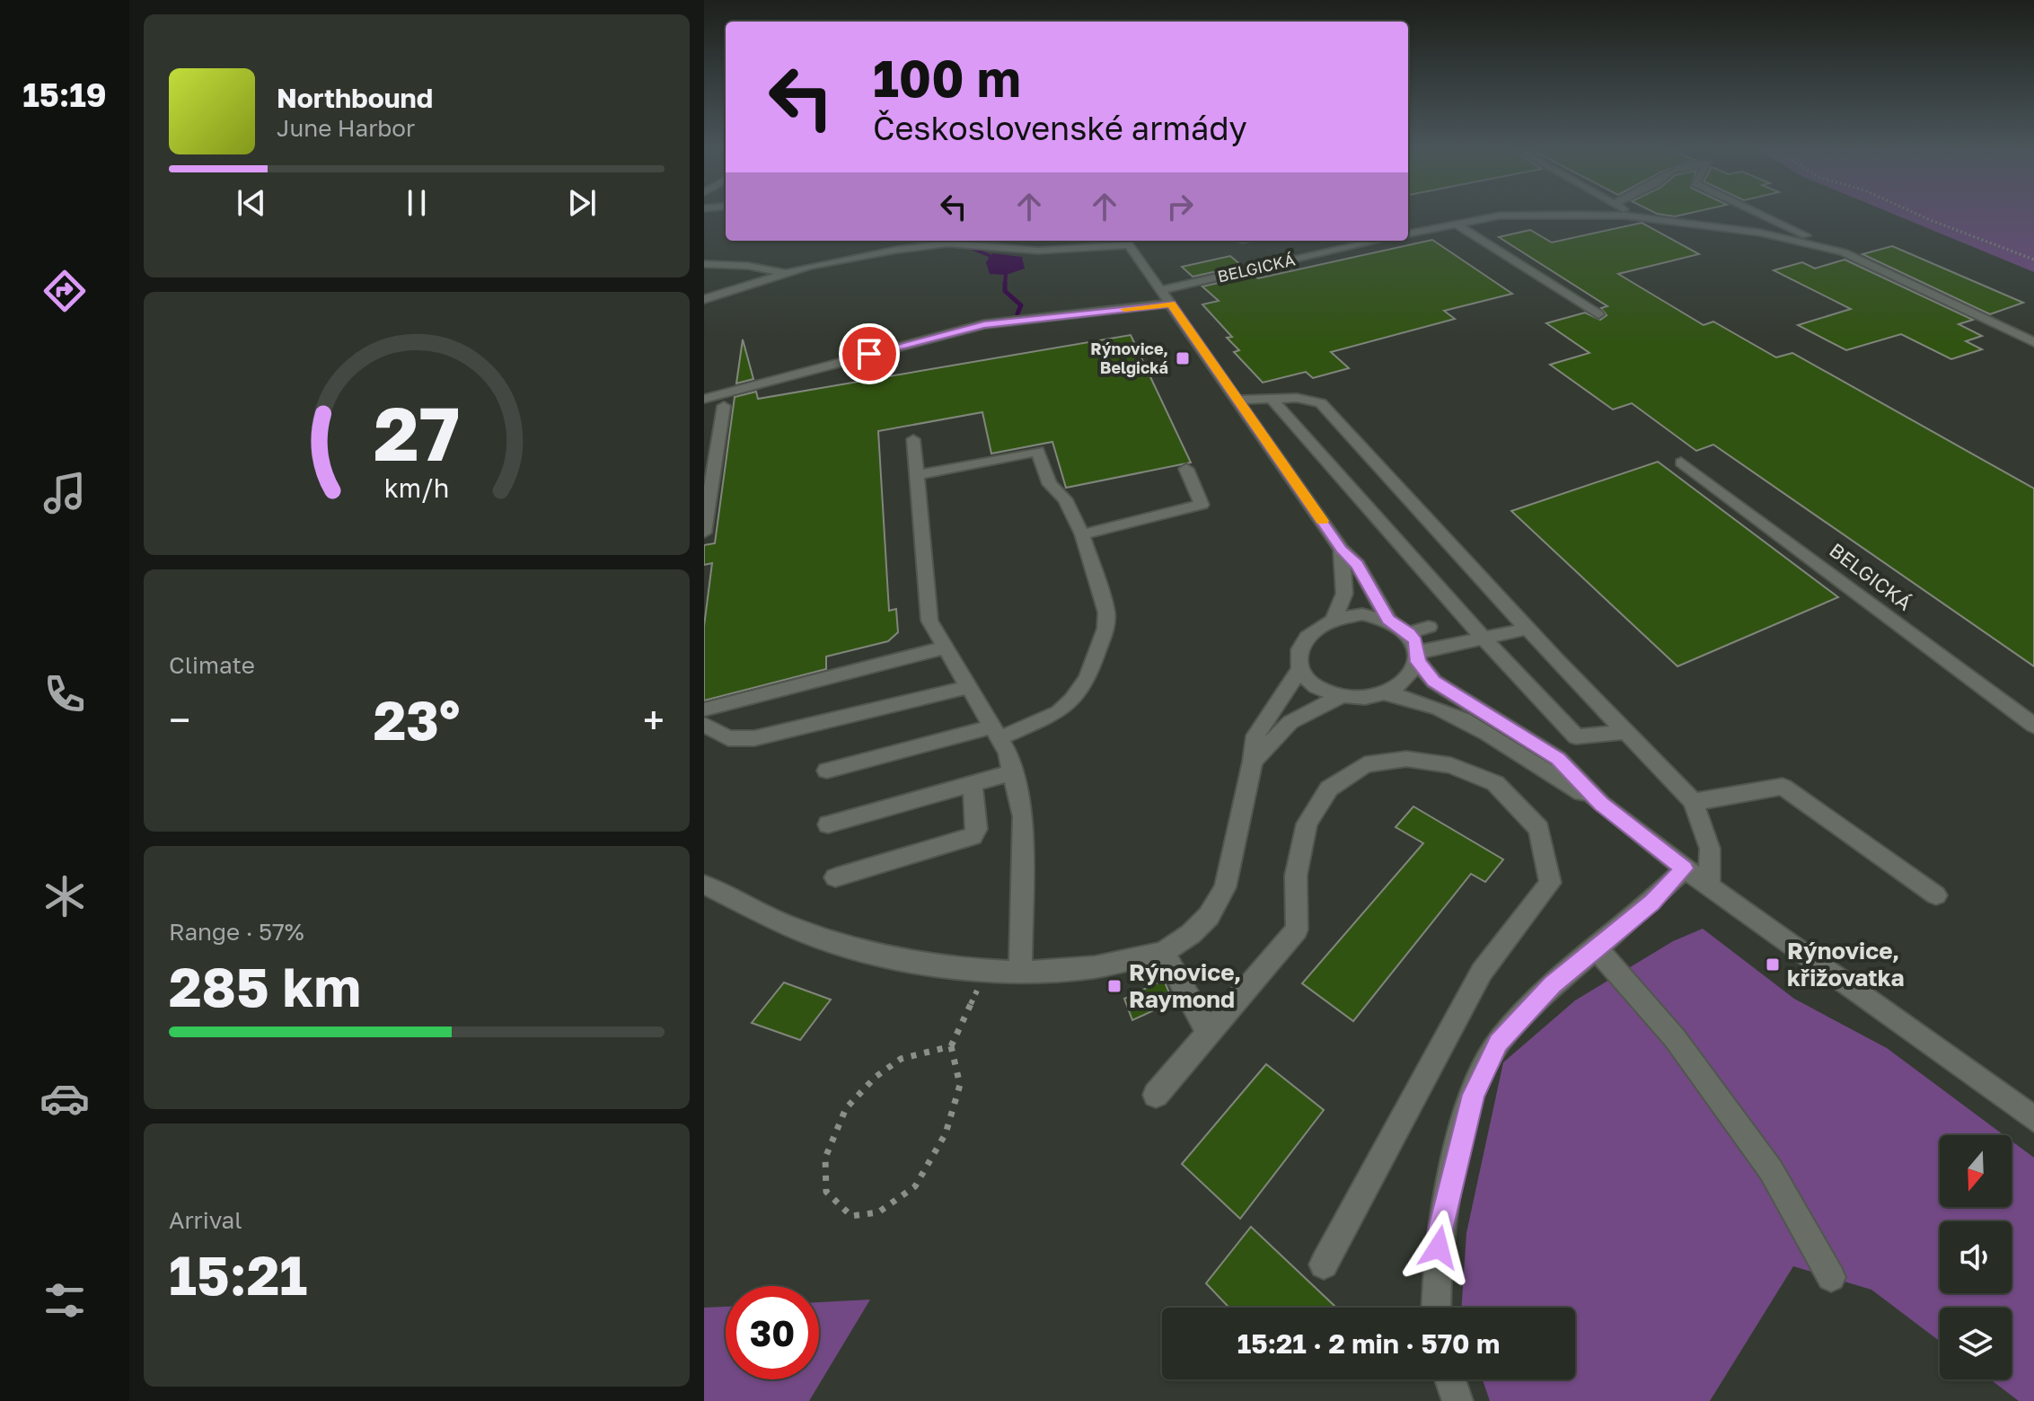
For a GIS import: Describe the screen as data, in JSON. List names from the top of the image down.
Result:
{
  "streets": {
    "street": ["BELGICKÁ"]
  },
  "places": {
    "transit": ["Rýnovice, Belgická", "Rýnovice, křižovatka", "Rýnovice, Raymond"]
  },
  "north": "bottom",
  "page": {
    "tabs": "15:19",
    "turn": ["100 m", "Československé armády"],
    "song": ["Northbound", "June Harbor"],
    "tile": [
      "Climate",
      ["Range · 57%", "285 km"],
      ["Arrival", "15:21"]
    ],
    "heat": ["−", "23°", "+"],
    "limit": "30",
    "trip": "15:21 · 2 min · 570 m",
    "gauge": ["27", "km/h"]
  }
}
